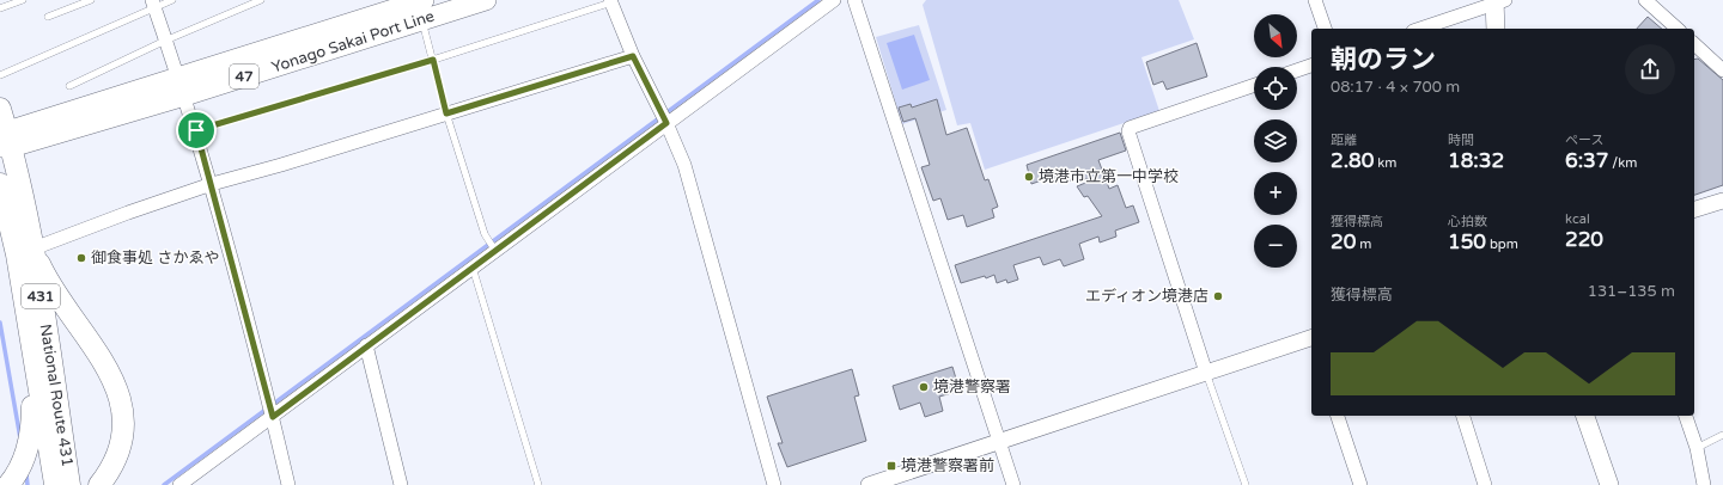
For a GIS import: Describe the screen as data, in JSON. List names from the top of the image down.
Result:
{
  "streets": {
    "highway": ["431", "National Route 431"],
    "main road": ["Yonago Sakai Port Line", "47"]
  },
  "crossings": [
    ["Yonago Sakai Port Line", "National Route 431"]
  ],
  "places": {
    "other": [
      "境港市立第一中学校",
      "御食事処 さかゑや",
      "エディオン境港店",
      "境港警察署"
    ],
    "transit": ["境港警察署前"]
  },
  "north": "bottom right",
  "page": {
    "map_buttons": ["+", "−"],
    "heading": ["朝のラン", "08:17 · 4 × 700 m"],
    "stats": [
      ["距離", "2.80 km"],
      ["時間", "18:32"],
      ["ペース", "6:37 /km"],
      ["獲得標高", "20 m"],
      ["心拍数", "150 bpm"],
      ["kcal", "220"]
    ],
    "chart": ["獲得標高", "131–135 m"]
  }
}
